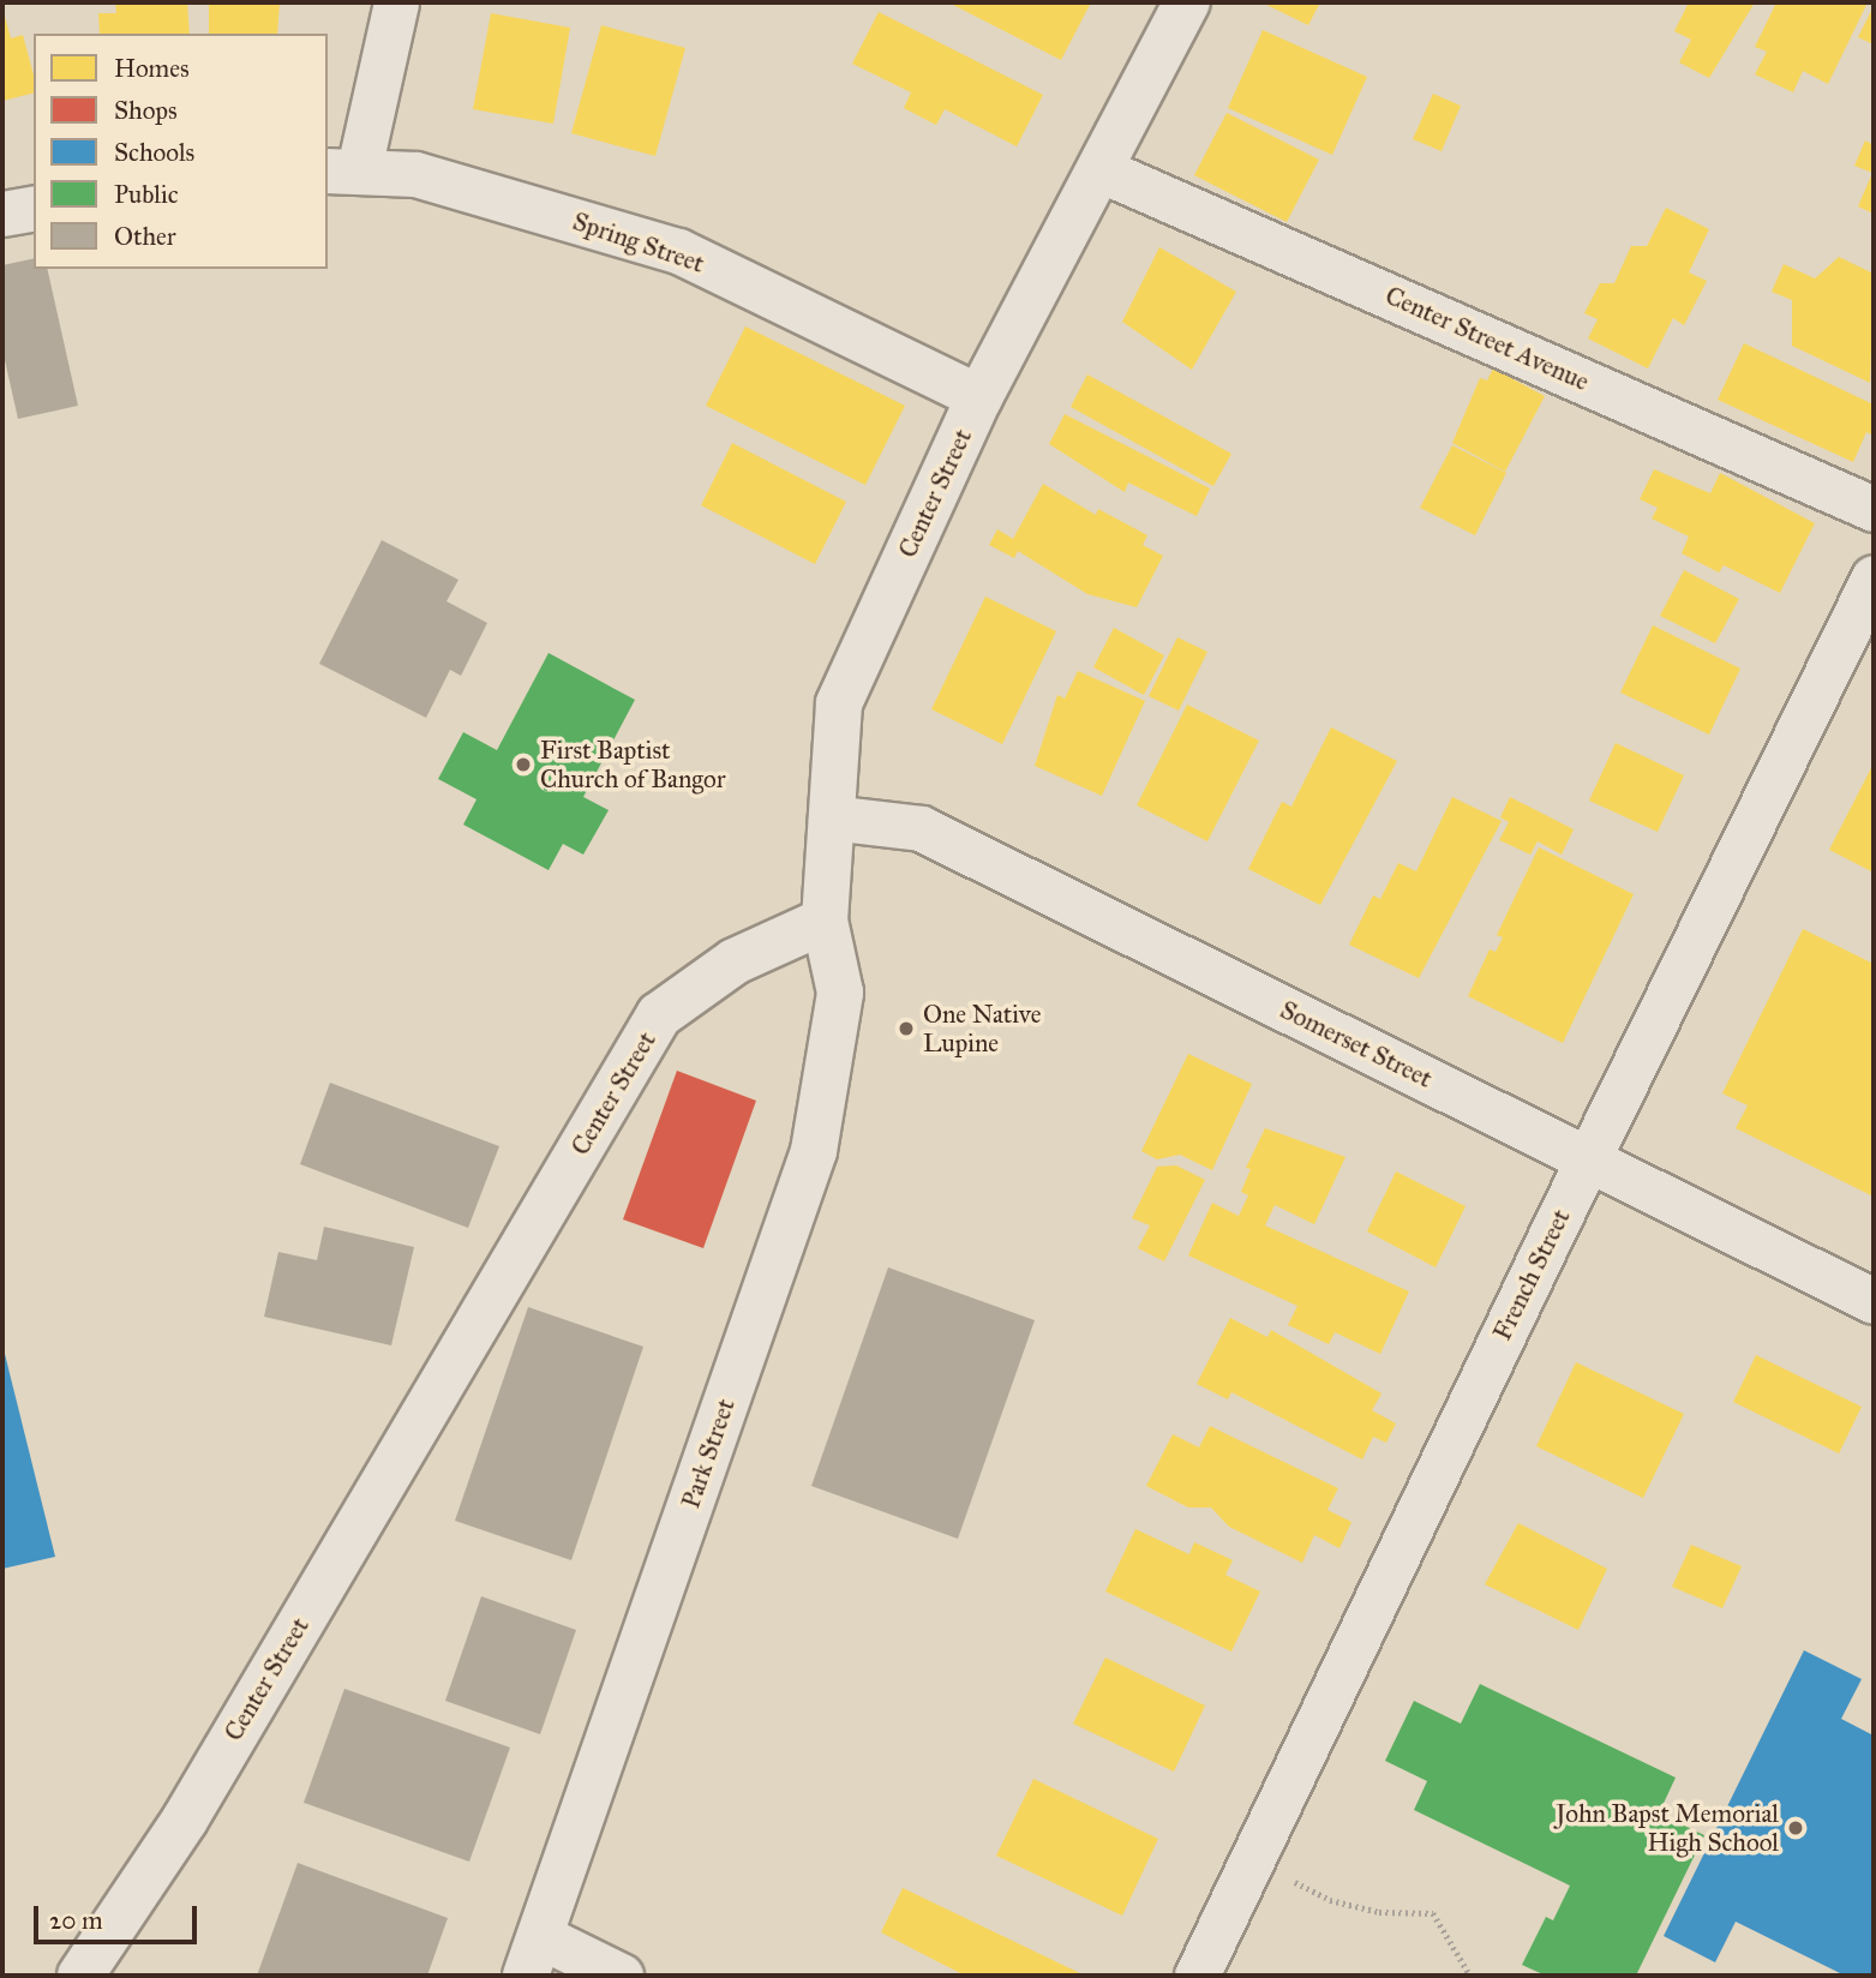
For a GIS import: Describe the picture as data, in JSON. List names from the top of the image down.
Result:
{
  "streets": {
    "street": [
      "Spring Street",
      "Center Street Avenue",
      "Center Street",
      "Somerset Street",
      "French Street",
      "Park Street"
    ]
  },
  "crossings": [
    ["Spring Street", "Center Street"],
    ["Center Street Avenue", "Center Street"],
    ["Center Street", "Somerset Street"],
    ["Center Street", "Park Street"],
    ["Somerset Street", "French Street"]
  ],
  "places": ["First Baptist Church of Bangor", "One Native Lupine", "John Bapst Memorial High School"],
  "legend": [
    "Homes",
    "Shops",
    "Schools",
    "Public",
    "Other"
  ],
  "scale_bar": "20 m"
}
